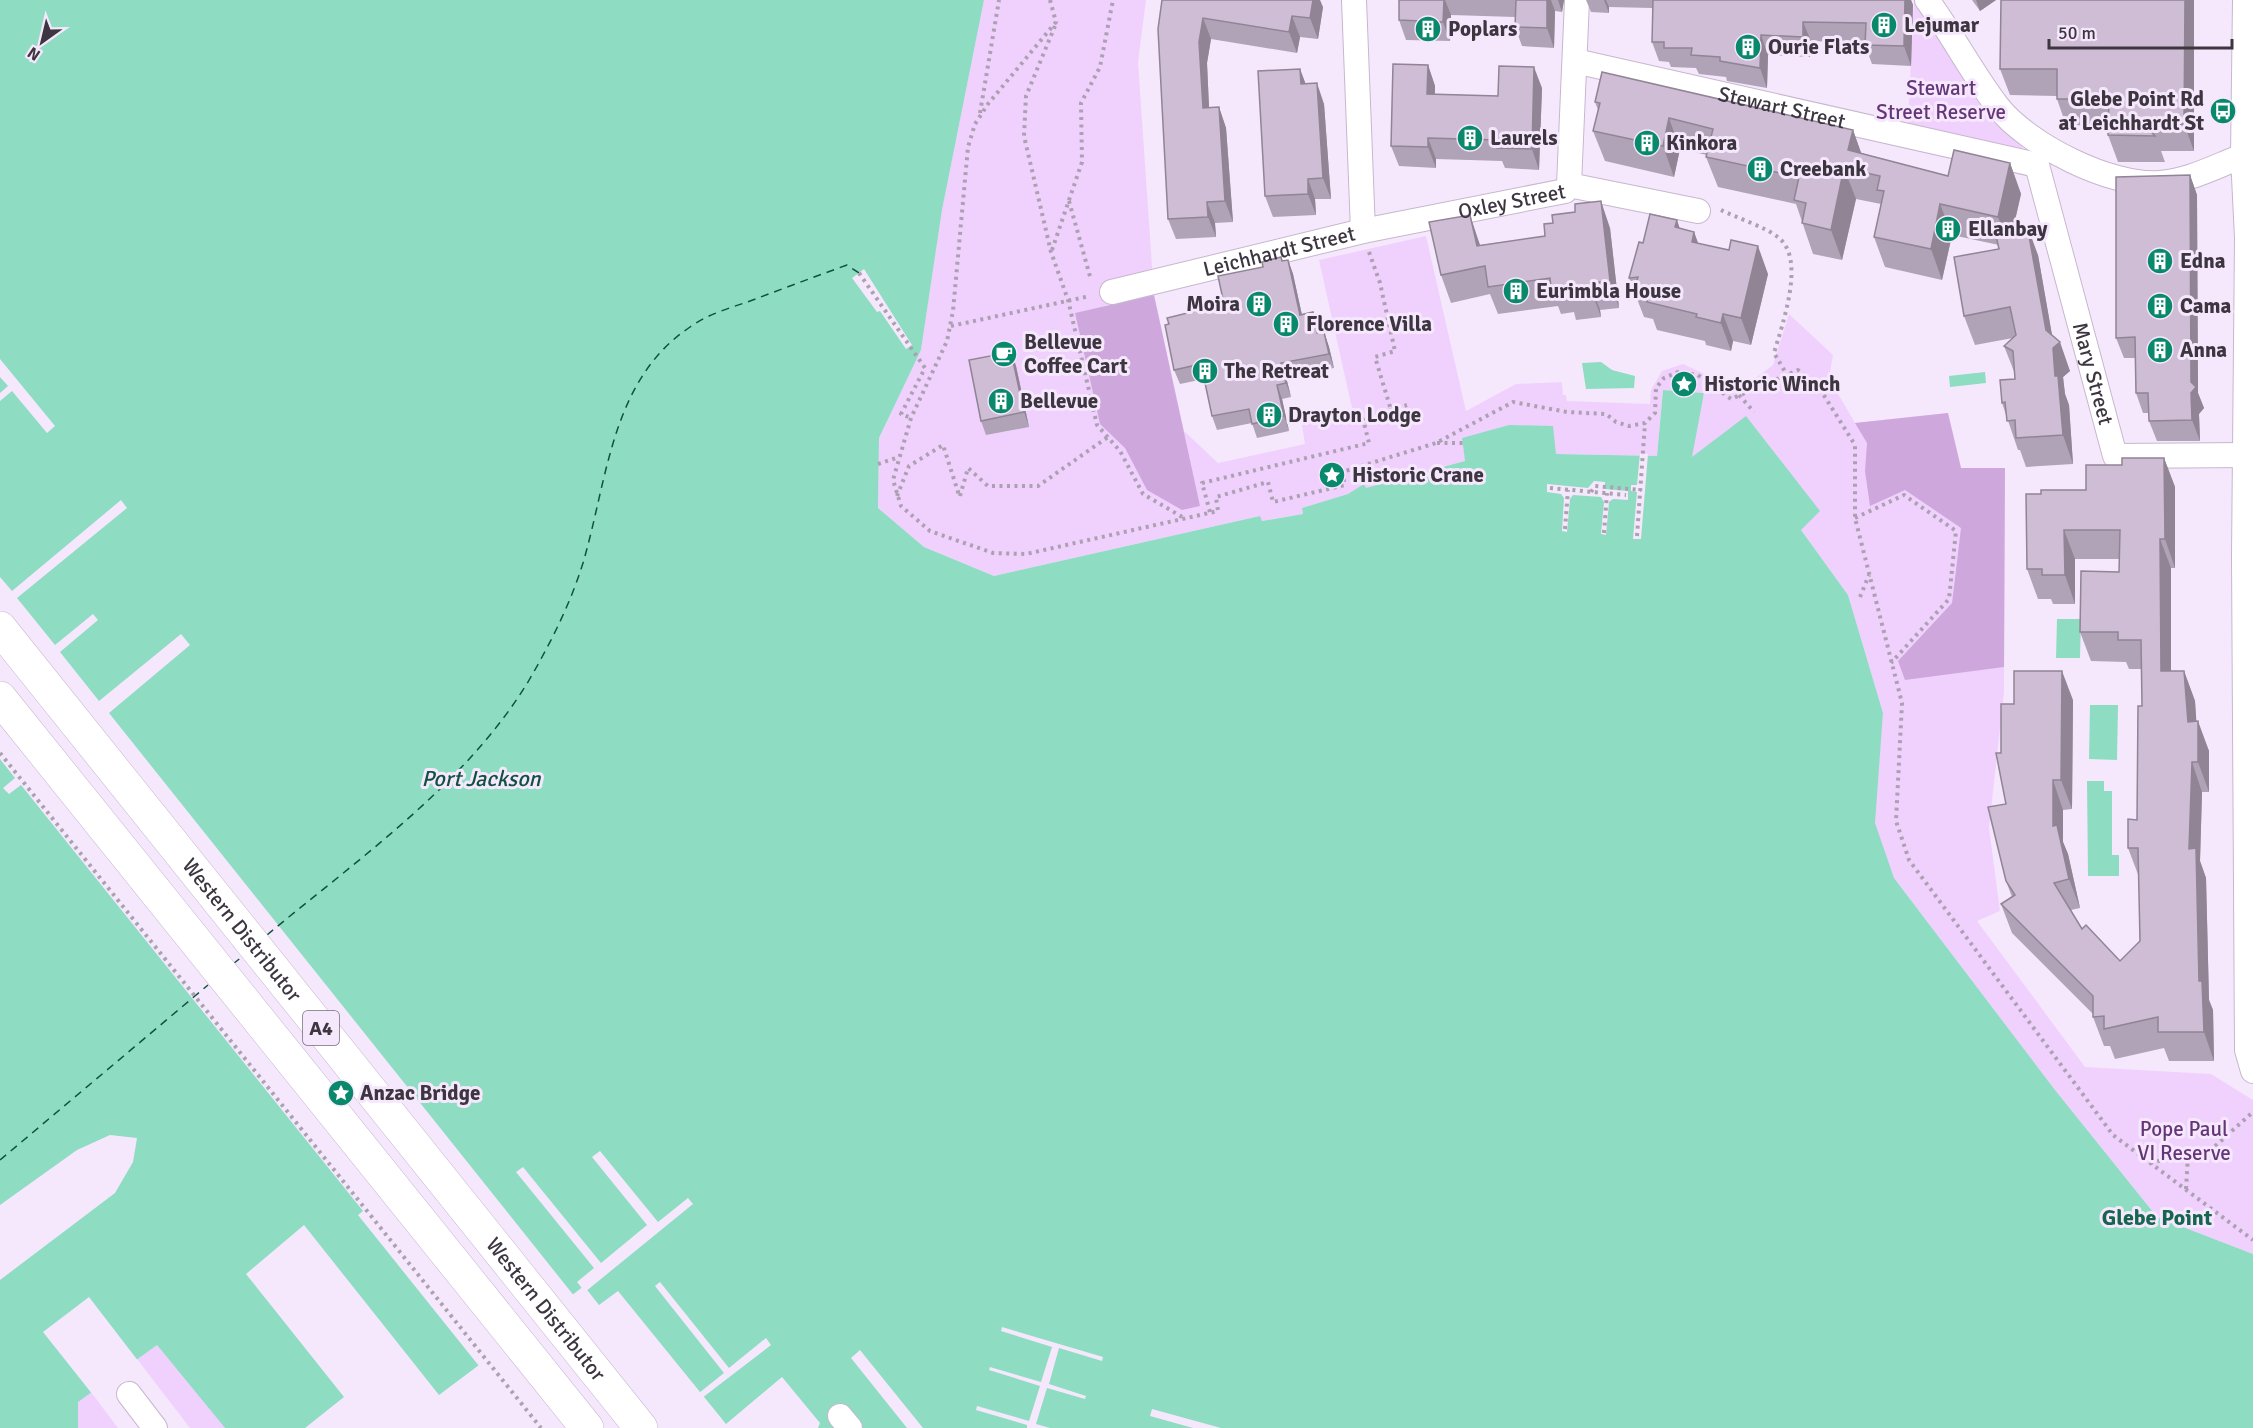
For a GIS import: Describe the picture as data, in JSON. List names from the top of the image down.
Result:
{
  "streets": {
    "highway": ["Western Distributor", "A4"],
    "street": [
      "Stewart Street",
      "Oxley Street",
      "Leichhardt Street",
      "Mary Street"
    ]
  },
  "crossings": [
    ["Stewart Street", "Oxley Street"],
    ["Stewart Street", "Mary Street"],
    ["Oxley Street", "Leichhardt Street"]
  ],
  "districts": ["Glebe Point"],
  "water": ["Port Jackson"],
  "parks": ["Stewart Street Reserve", "Pope Paul VI Reserve"],
  "places": {
    "building": [
      "Lejumar",
      "Poplars",
      "Ourie Flats",
      "Laurels",
      "Kinkora",
      "Creebank",
      "Ellanbay",
      "Edna",
      "Eurimbla House",
      "Moira",
      "Cama",
      "Florence Villa",
      "Anna",
      "The Retreat",
      "Bellevue",
      "Drayton Lodge"
    ],
    "bus stop": ["Glebe Point Rd at Leichhardt St"],
    "cafe": ["Bellevue Coffee Cart"],
    "place": ["Historic Winch", "Historic Crane", "Anzac Bridge"]
  },
  "scale_bar": "50 m",
  "north": "bottom left"
}
